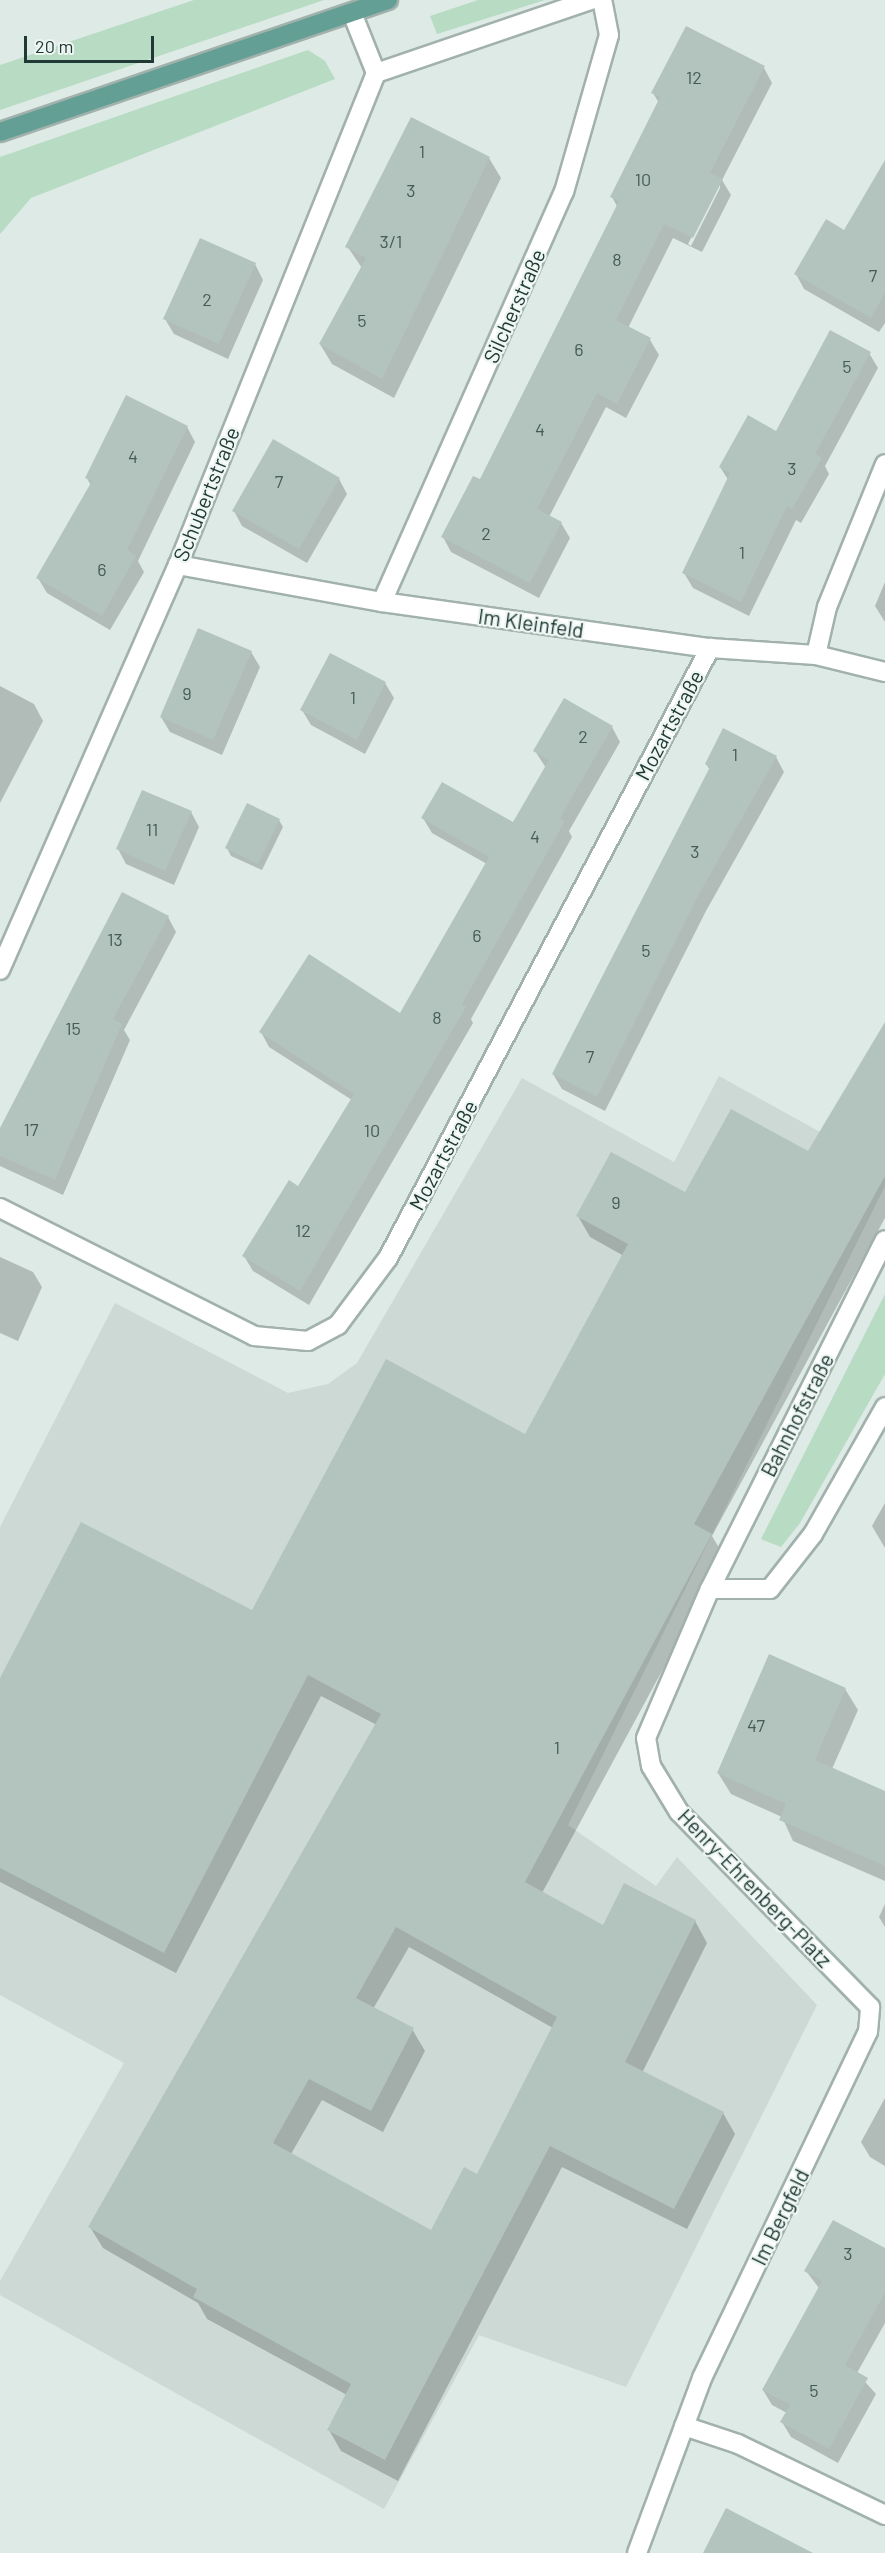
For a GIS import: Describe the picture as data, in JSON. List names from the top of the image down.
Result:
{
  "streets": {
    "street": [
      "Silcherstraße",
      "Schubertstraße",
      "Im Kleinfeld",
      "Mozartstraße",
      "Bahnhofstraße",
      "Henry-Ehrenberg-Platz",
      "Im Bergfeld"
    ]
  },
  "crossings": [
    ["Silcherstraße", "Im Kleinfeld"],
    ["Schubertstraße", "Im Kleinfeld"],
    ["Im Kleinfeld", "Mozartstraße"],
    ["Bahnhofstraße", "Henry-Ehrenberg-Platz"],
    ["Henry-Ehrenberg-Platz", "Im Bergfeld"]
  ],
  "house_numbers": [
    "12",
    "1",
    "10",
    "3",
    "3/1",
    "8",
    "7",
    "2",
    "5",
    "6",
    "5",
    "4",
    "4",
    "3",
    "7",
    "2",
    "1",
    "6",
    "9",
    "1",
    "2",
    "1",
    "11",
    "4",
    "3",
    "6",
    "13",
    "5",
    "8",
    "15",
    "7",
    "17",
    "10",
    "9",
    "12",
    "47",
    "1",
    "3",
    "5"
  ],
  "scale_bar": "20 m"
}
